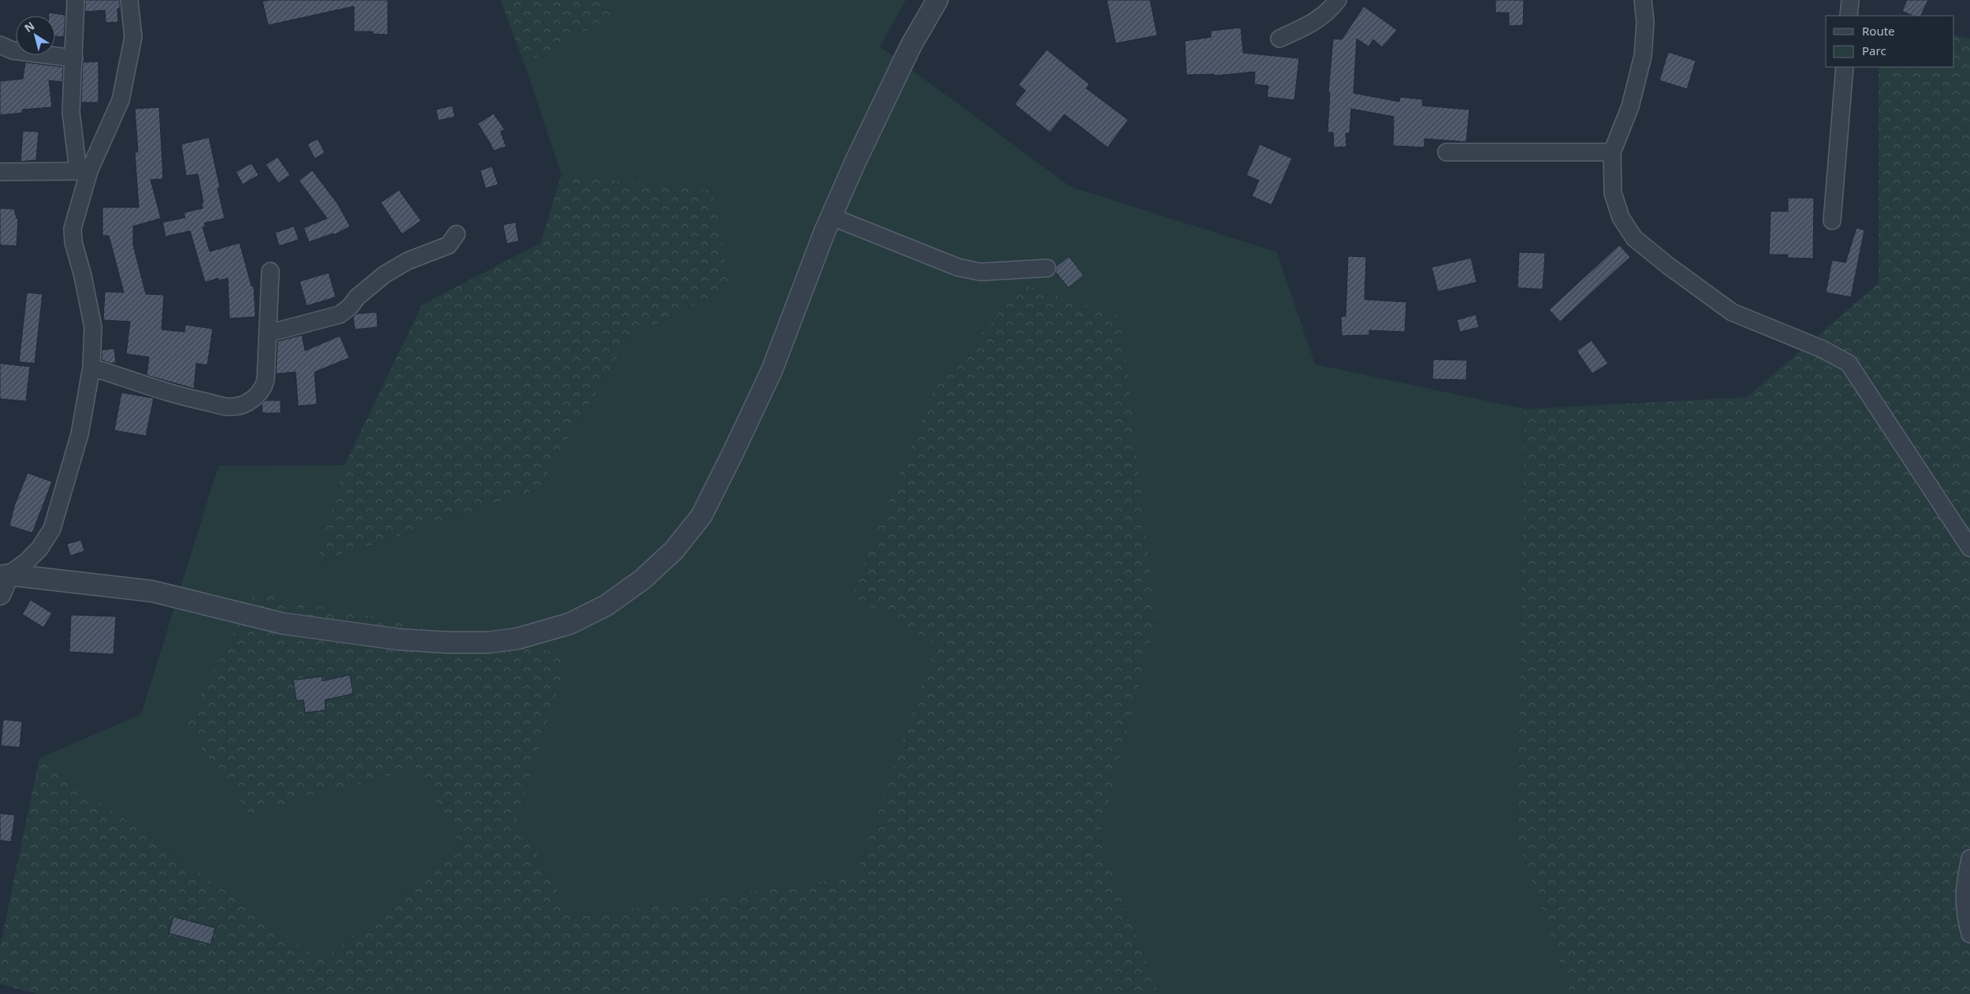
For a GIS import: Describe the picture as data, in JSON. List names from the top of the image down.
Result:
{
  "legend": ["Route", "Parc"],
  "north": "top left"
}
